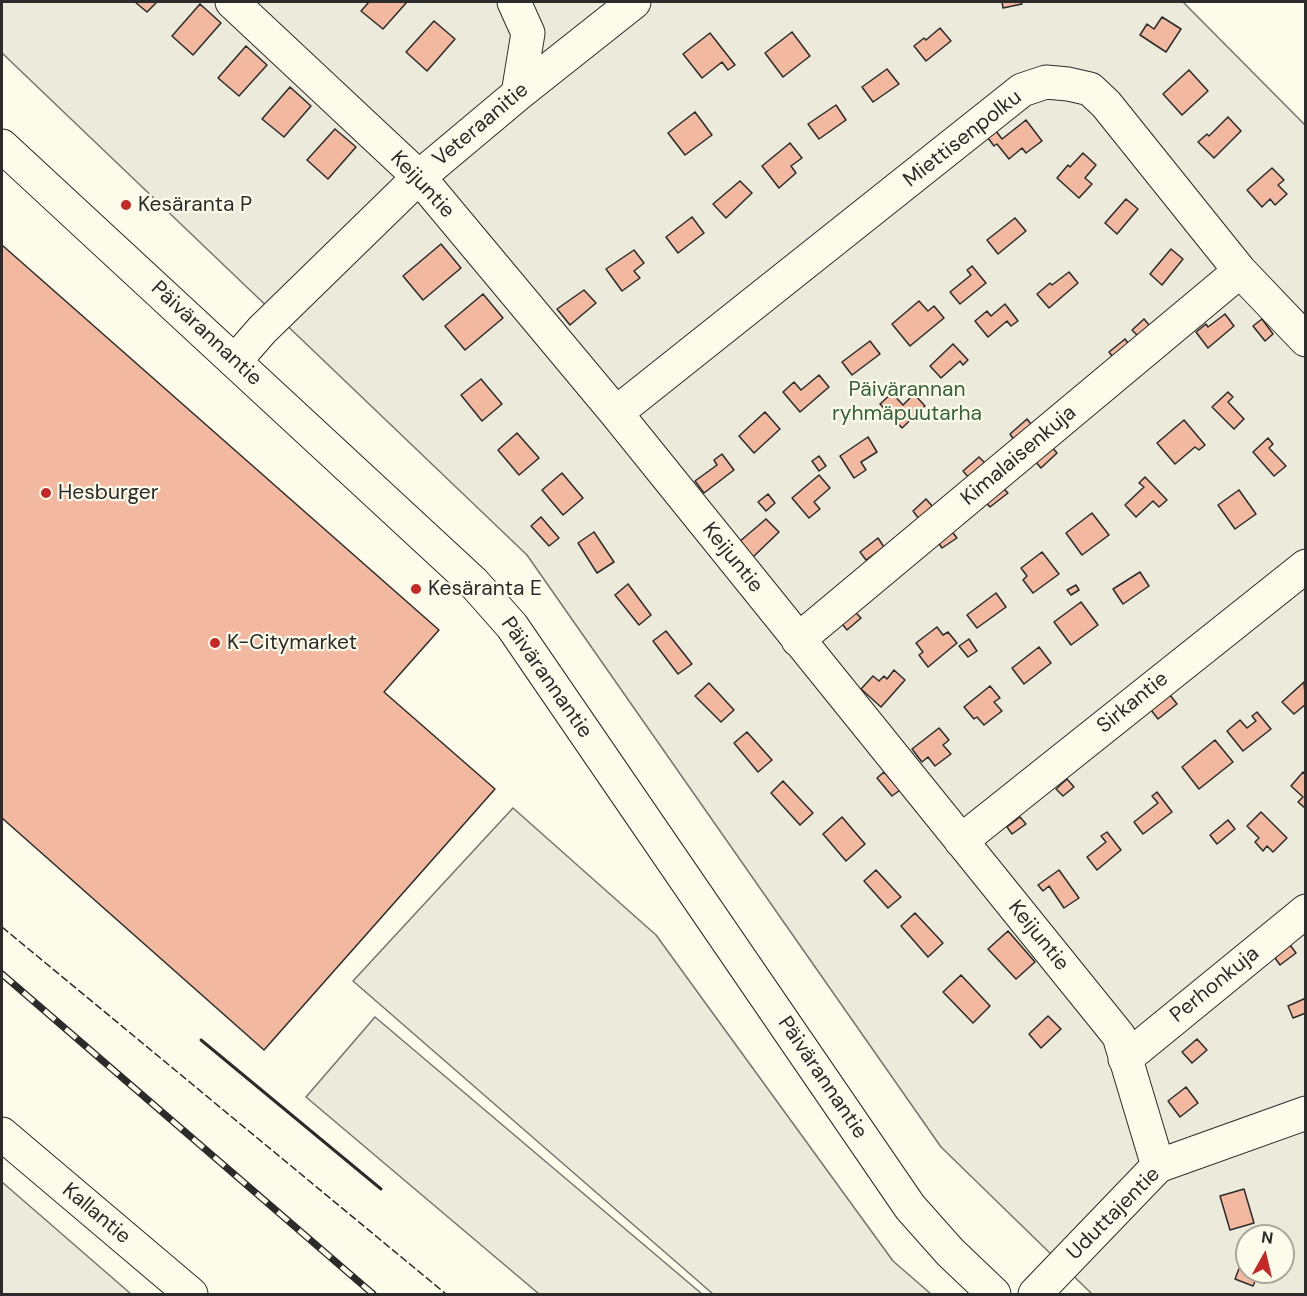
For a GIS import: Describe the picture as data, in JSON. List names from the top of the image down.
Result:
{
  "streets": {
    "street": [
      "Veteraanitie",
      "Miettisenpolku",
      "Keijuntie",
      "Päivärannantie",
      "Kimalaisenkuja",
      "Sirkantie",
      "Perhonkuja",
      "Kallantie",
      "Uduttajentie"
    ]
  },
  "crossings": [
    ["Veteraanitie", "Keijuntie"],
    ["Veteraanitie", "Päivärannantie"],
    ["Miettisenpolku", "Keijuntie"],
    ["Miettisenpolku", "Kimalaisenkuja"],
    ["Keijuntie", "Kimalaisenkuja"],
    ["Keijuntie", "Sirkantie"],
    ["Keijuntie", "Perhonkuja"],
    ["Keijuntie", "Uduttajentie"]
  ],
  "parks": ["Päivärannan ryhmäpuutarha"],
  "places": [
    "Kesäranta P",
    "Hesburger",
    "Kesäranta E",
    "K-Citymarket"
  ],
  "north": "top"
}
